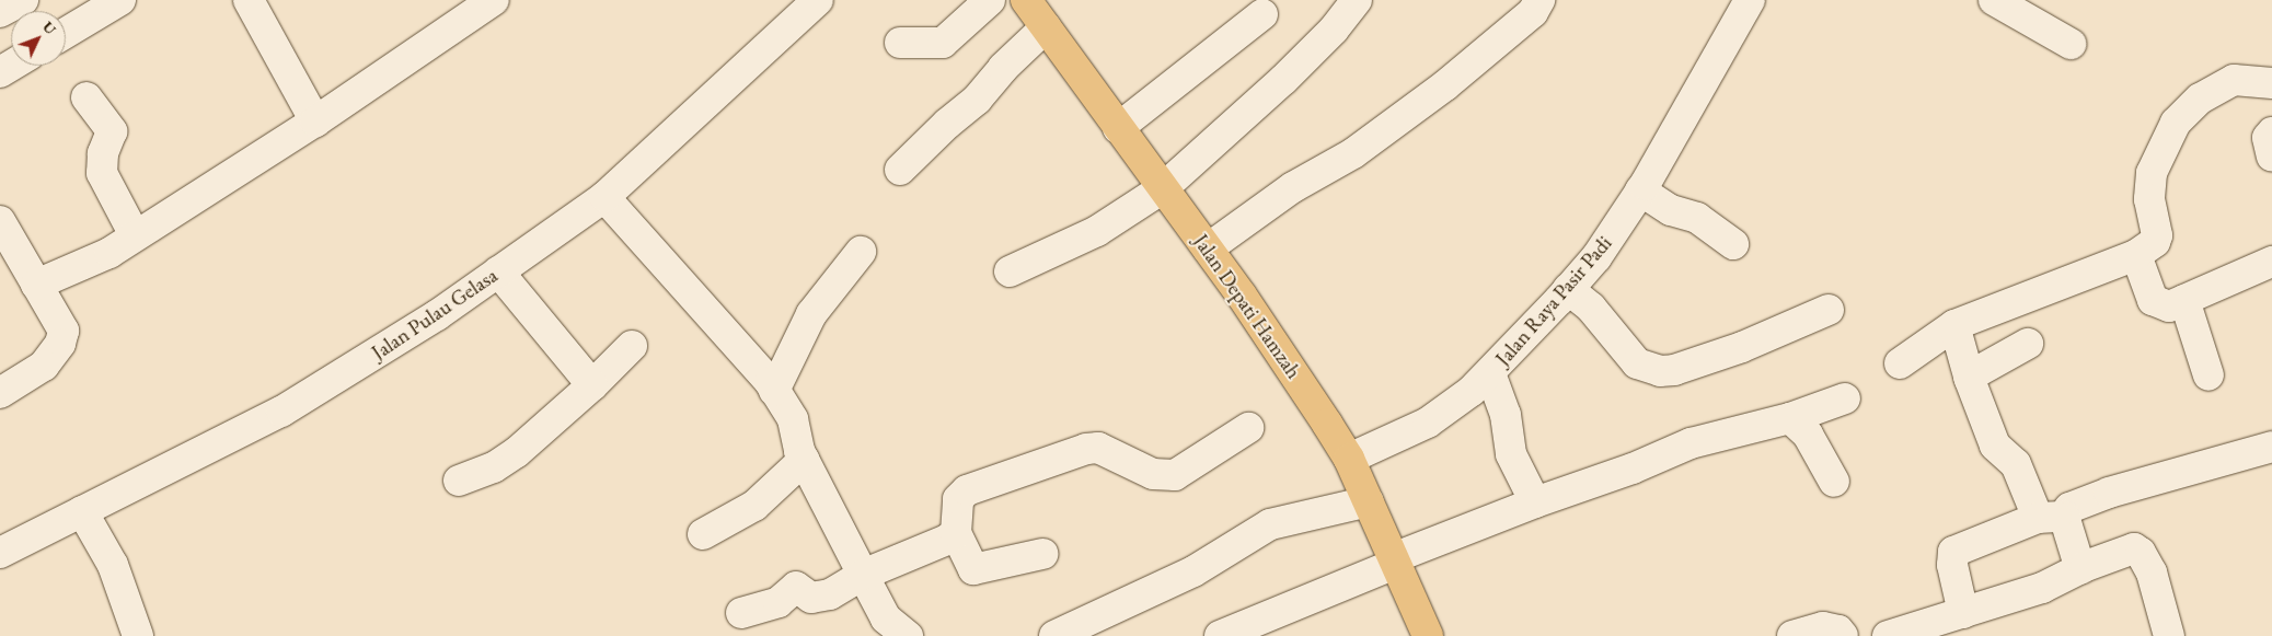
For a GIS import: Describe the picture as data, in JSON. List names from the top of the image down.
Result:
{
  "streets": {
    "main road": ["Jalan Depati Hamzah"],
    "street": ["Jalan Raya Pasir Padi", "Jalan Pulau Gelasa"]
  },
  "crossings": [
    ["Jalan Raya Pasir Padi", "Jalan Depati Hamzah"]
  ],
  "north": "top right"
}
